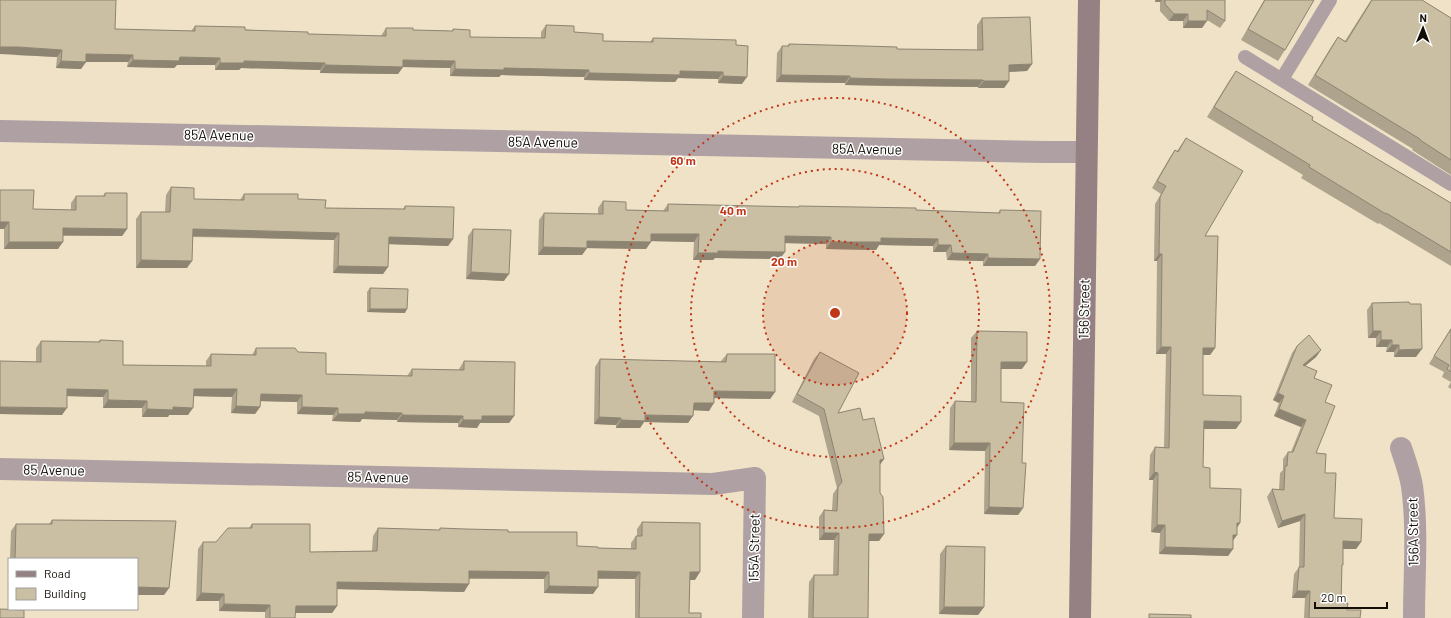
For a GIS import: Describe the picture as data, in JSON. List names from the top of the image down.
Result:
{
  "streets": {
    "street": [
      "85A Avenue",
      "156 Street",
      "85 Avenue",
      "156A Street",
      "155A Street"
    ]
  },
  "crossings": [
    ["85A Avenue", "156 Street"],
    ["85 Avenue", "155A Street"]
  ],
  "legend": ["Road", "Building"],
  "scale_bar": "20 m",
  "north": "top",
  "rings": ["60 m", "40 m", "20 m"]
}
